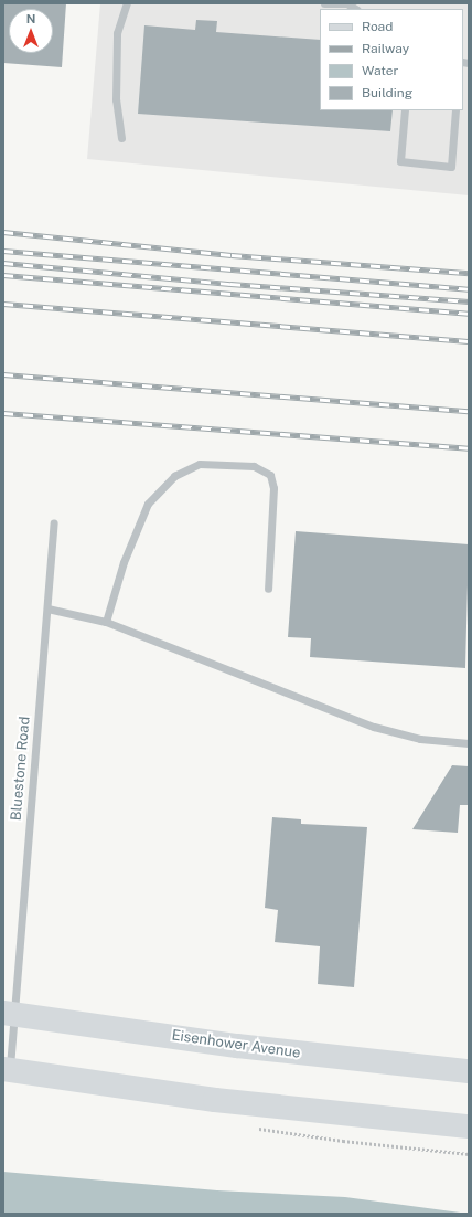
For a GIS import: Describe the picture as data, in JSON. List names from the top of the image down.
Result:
{
  "streets": {
    "main road": ["Eisenhower Avenue"],
    "street": ["Bluestone Road"]
  },
  "crossings": [
    ["Bluestone Road", "Eisenhower Avenue"]
  ],
  "legend": [
    "Road",
    "Railway",
    "Water",
    "Building"
  ],
  "north": "top"
}
